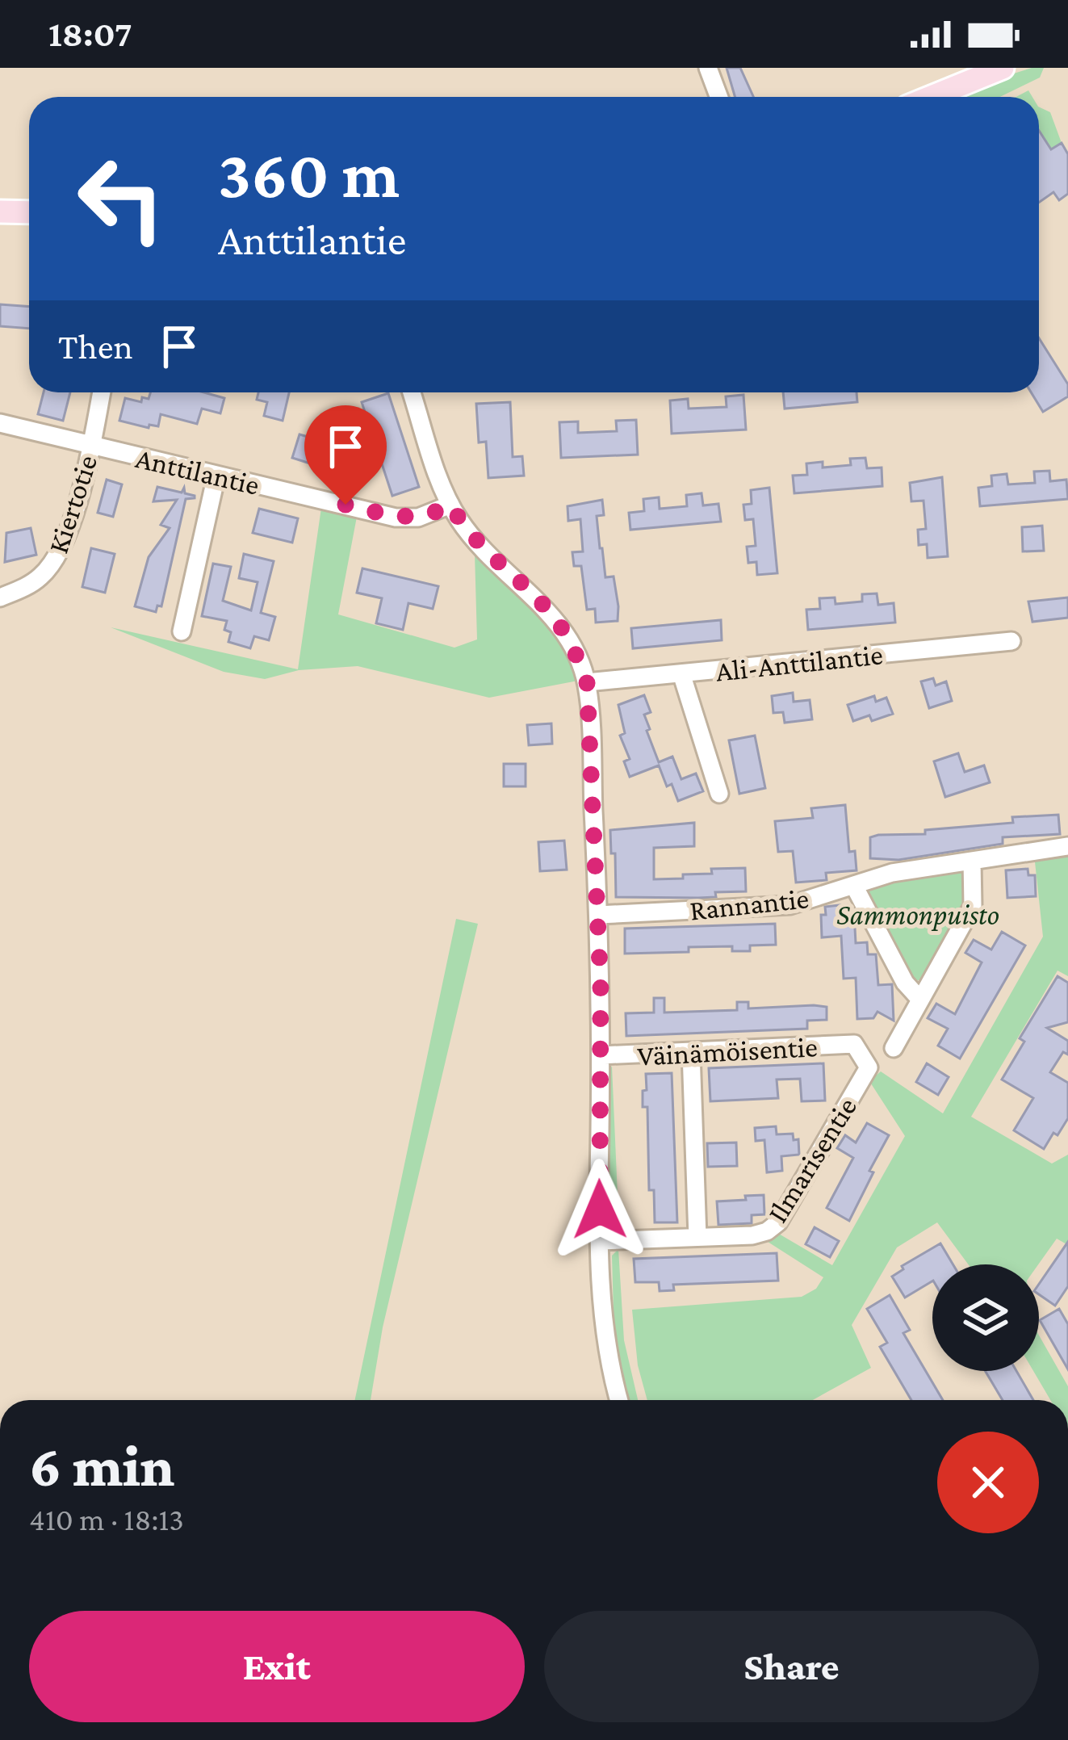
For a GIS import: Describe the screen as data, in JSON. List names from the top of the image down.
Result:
{
  "streets": {
    "street": [
      "Anttilantie",
      "Kiertotie",
      "Ali-Anttilantie",
      "Rannantie",
      "Väinämöisentie",
      "Ilmarisentie"
    ]
  },
  "crossings": [
    ["Anttilantie", "Kiertotie"],
    ["Väinämöisentie", "Ilmarisentie"]
  ],
  "parks": ["Sammonpuisto"],
  "page": {
    "status": "18:07",
    "turn": ["360 m", "Anttilantie"],
    "then": "Then",
    "heading": ["6 min", "410 m · 18:13"],
    "buttons": ["Exit", "Share"]
  }
}
